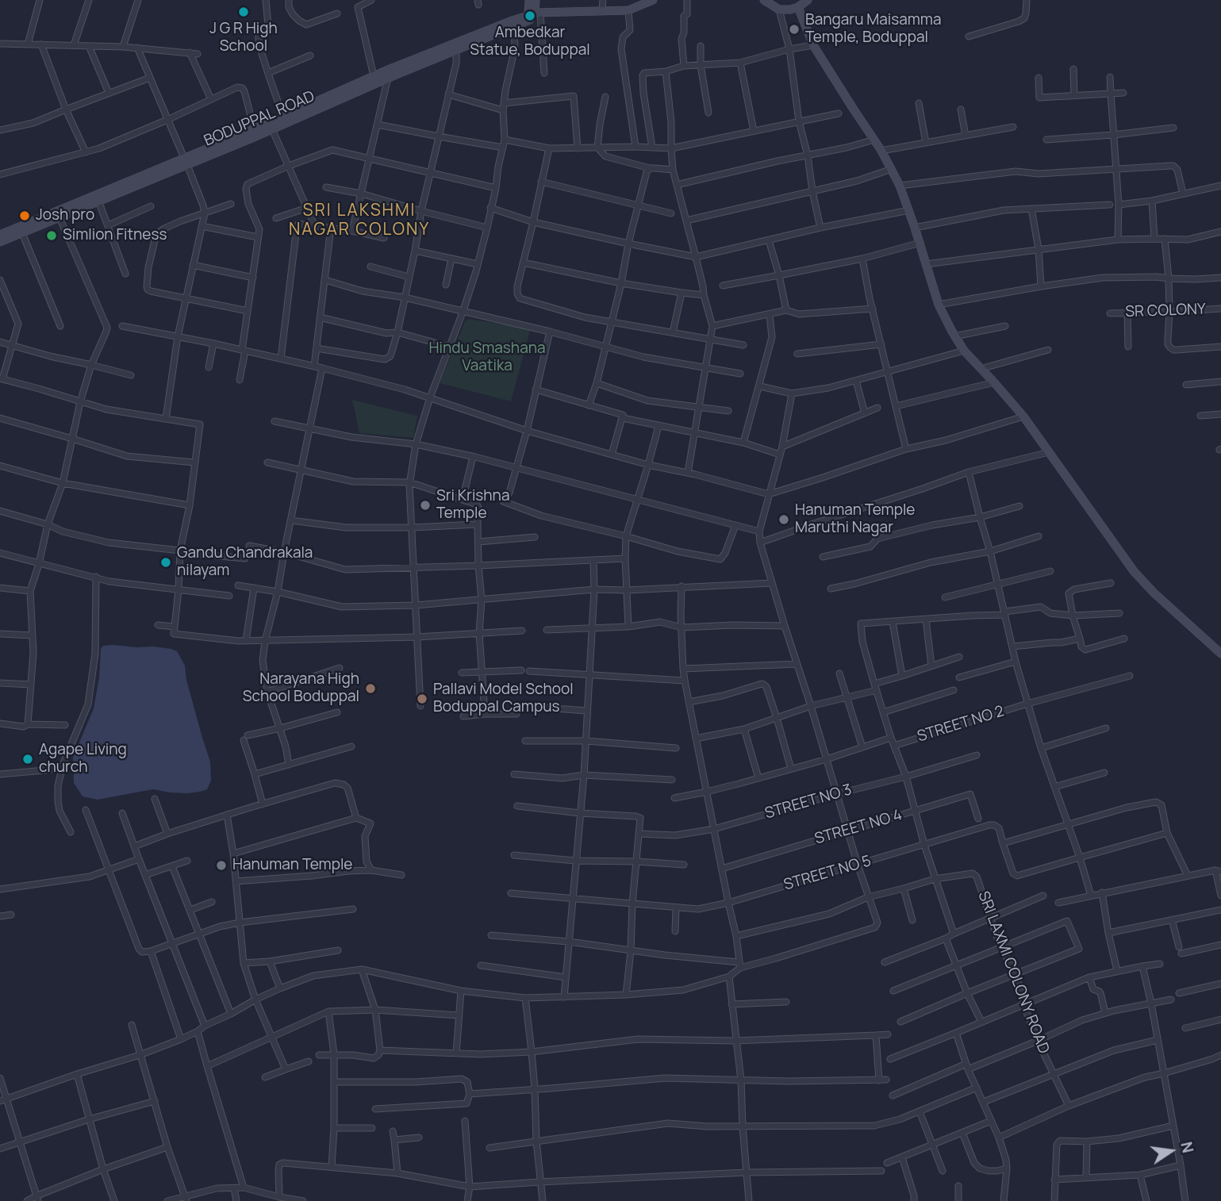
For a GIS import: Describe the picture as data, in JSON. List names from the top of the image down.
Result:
{
  "streets": {
    "street": [
      "BODUPPAL ROAD",
      "SR COLONY",
      "STREET NO 2",
      "STREET NO 3",
      "STREET NO 4",
      "STREET NO 5",
      "SRI LAXMI COLONY ROAD"
    ]
  },
  "districts": ["SRI LAKSHMI NAGAR COLONY"],
  "parks": ["Hindu Smashana Vaatika"],
  "places": [
    "J G R High School",
    "Ambedkar Statue, Boduppal",
    "Bangaru Maisamma Temple, Boduppal",
    "Josh pro",
    "Simlion Fitness",
    "Sri Krishna Temple",
    "Hanuman Temple Maruthi Nagar",
    "Gandu Chandrakala nilayam",
    "Narayana High School Boduppal",
    "Pallavi Model School Boduppal Campus",
    "Agape Living church",
    "Hanuman Temple"
  ],
  "north": "right"
}
